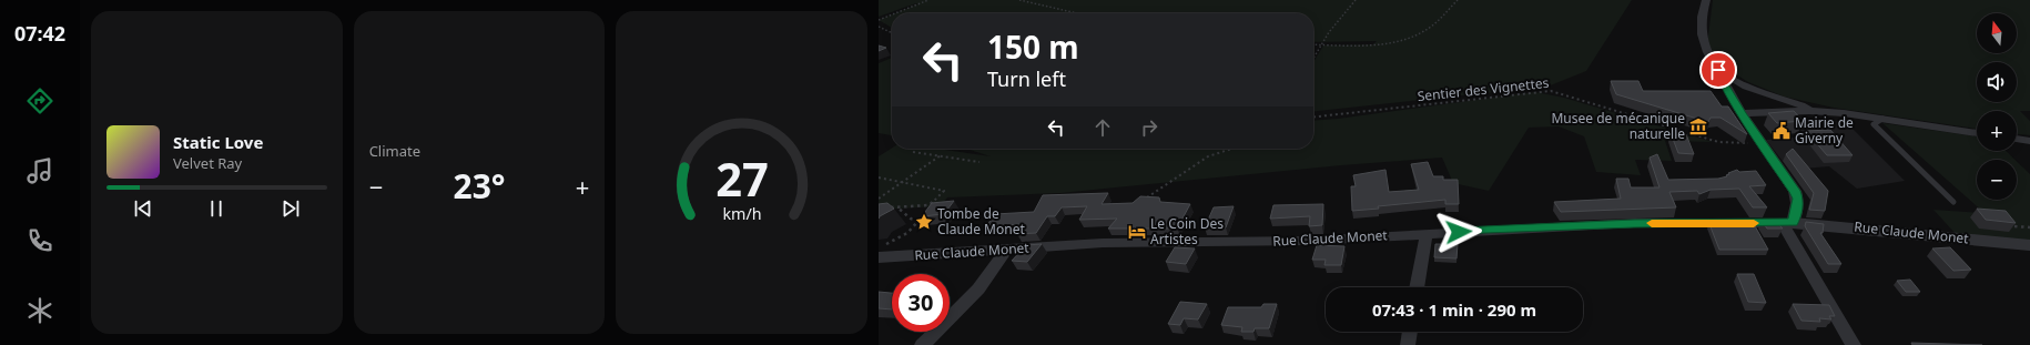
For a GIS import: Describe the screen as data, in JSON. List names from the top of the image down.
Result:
{
  "streets": {
    "street": ["Rue Claude Monet"],
    "path": ["Sentier des Vignettes"]
  },
  "places": {
    "museum": ["Musee de mécanique naturelle"],
    "public building": ["Mairie de Giverny"],
    "place": ["Tombe de Claude Monet"],
    "hotel": ["Le Coin Des Artistes"]
  },
  "north": "top",
  "page": {
    "tabs": "07:42",
    "tile": "Climate",
    "map_buttons": ["+", "−"],
    "turn": ["150 m", "Turn left"],
    "song": ["Static Love", "Velvet Ray"],
    "heat": ["−", "23°", "+"],
    "limit": "30",
    "trip": "07:43 · 1 min · 290 m",
    "gauge": ["27", "km/h"]
  }
}
